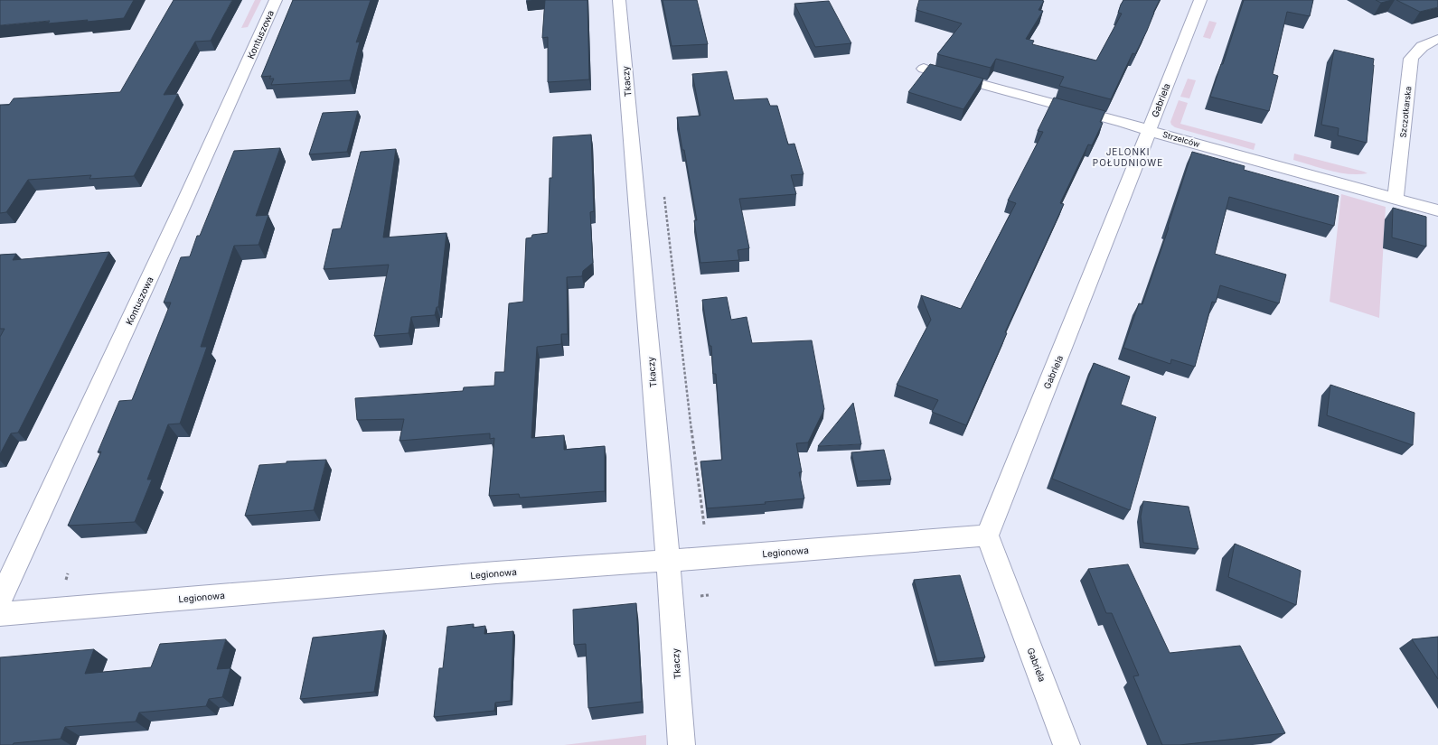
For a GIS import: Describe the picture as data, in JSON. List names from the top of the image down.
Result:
{
  "streets": {
    "street": [
      "Kontuszowa",
      "Tkaczy",
      "Gabriela",
      "Szczotkarska",
      "Strzelców",
      "Legionowa"
    ]
  },
  "crossings": [
    ["Tkaczy", "Legionowa"],
    ["Gabriela", "Strzelców"],
    ["Gabriela", "Legionowa"],
    ["Szczotkarska", "Strzelców"]
  ],
  "districts": ["JELONKI POŁUDNIOWE"]
}
